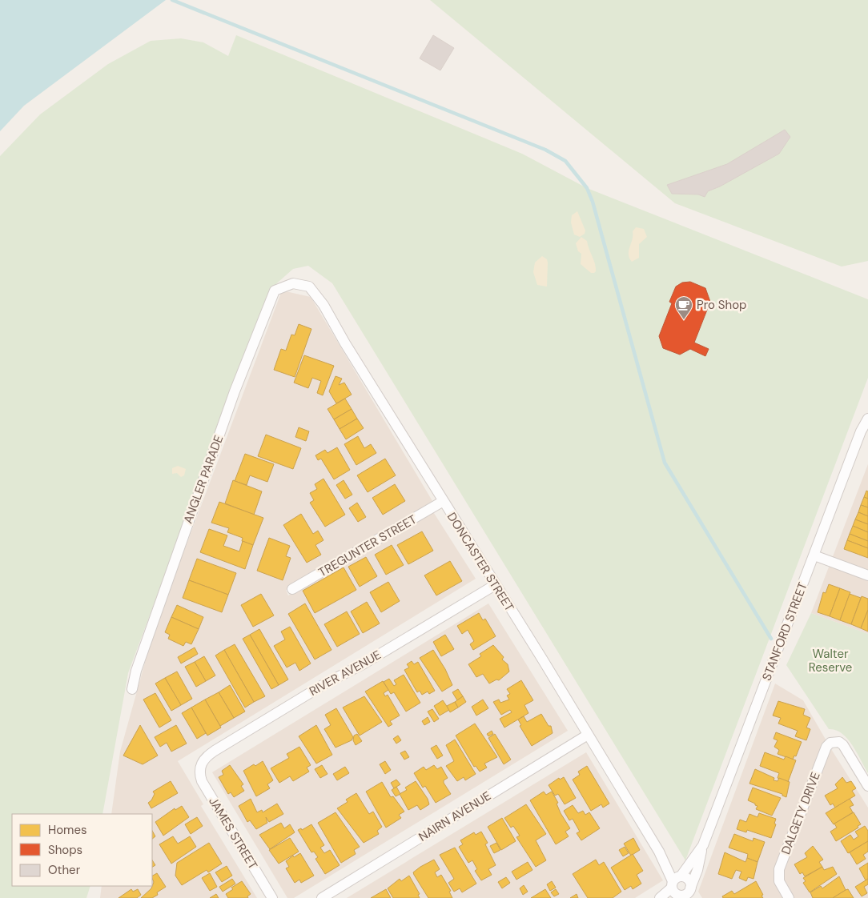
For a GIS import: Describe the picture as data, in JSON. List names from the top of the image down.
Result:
{
  "streets": {
    "street": [
      "ANGLER PARADE",
      "TREGUNTER STREET",
      "DONCASTER STREET",
      "STANFORD STREET",
      "RIVER AVENUE",
      "DALGETY DRIVE",
      "NAIRN AVENUE",
      "JAMES STREET"
    ]
  },
  "crossings": [
    ["ANGLER PARADE", "DONCASTER STREET"],
    ["TREGUNTER STREET", "DONCASTER STREET"],
    ["DONCASTER STREET", "STANFORD STREET"],
    ["DONCASTER STREET", "RIVER AVENUE"],
    ["DONCASTER STREET", "NAIRN AVENUE"],
    ["RIVER AVENUE", "JAMES STREET"]
  ],
  "parks": ["Walter Reserve"],
  "places": {
    "cafe": ["Pro Shop"]
  },
  "legend": ["Homes", "Shops", "Other"]
}
